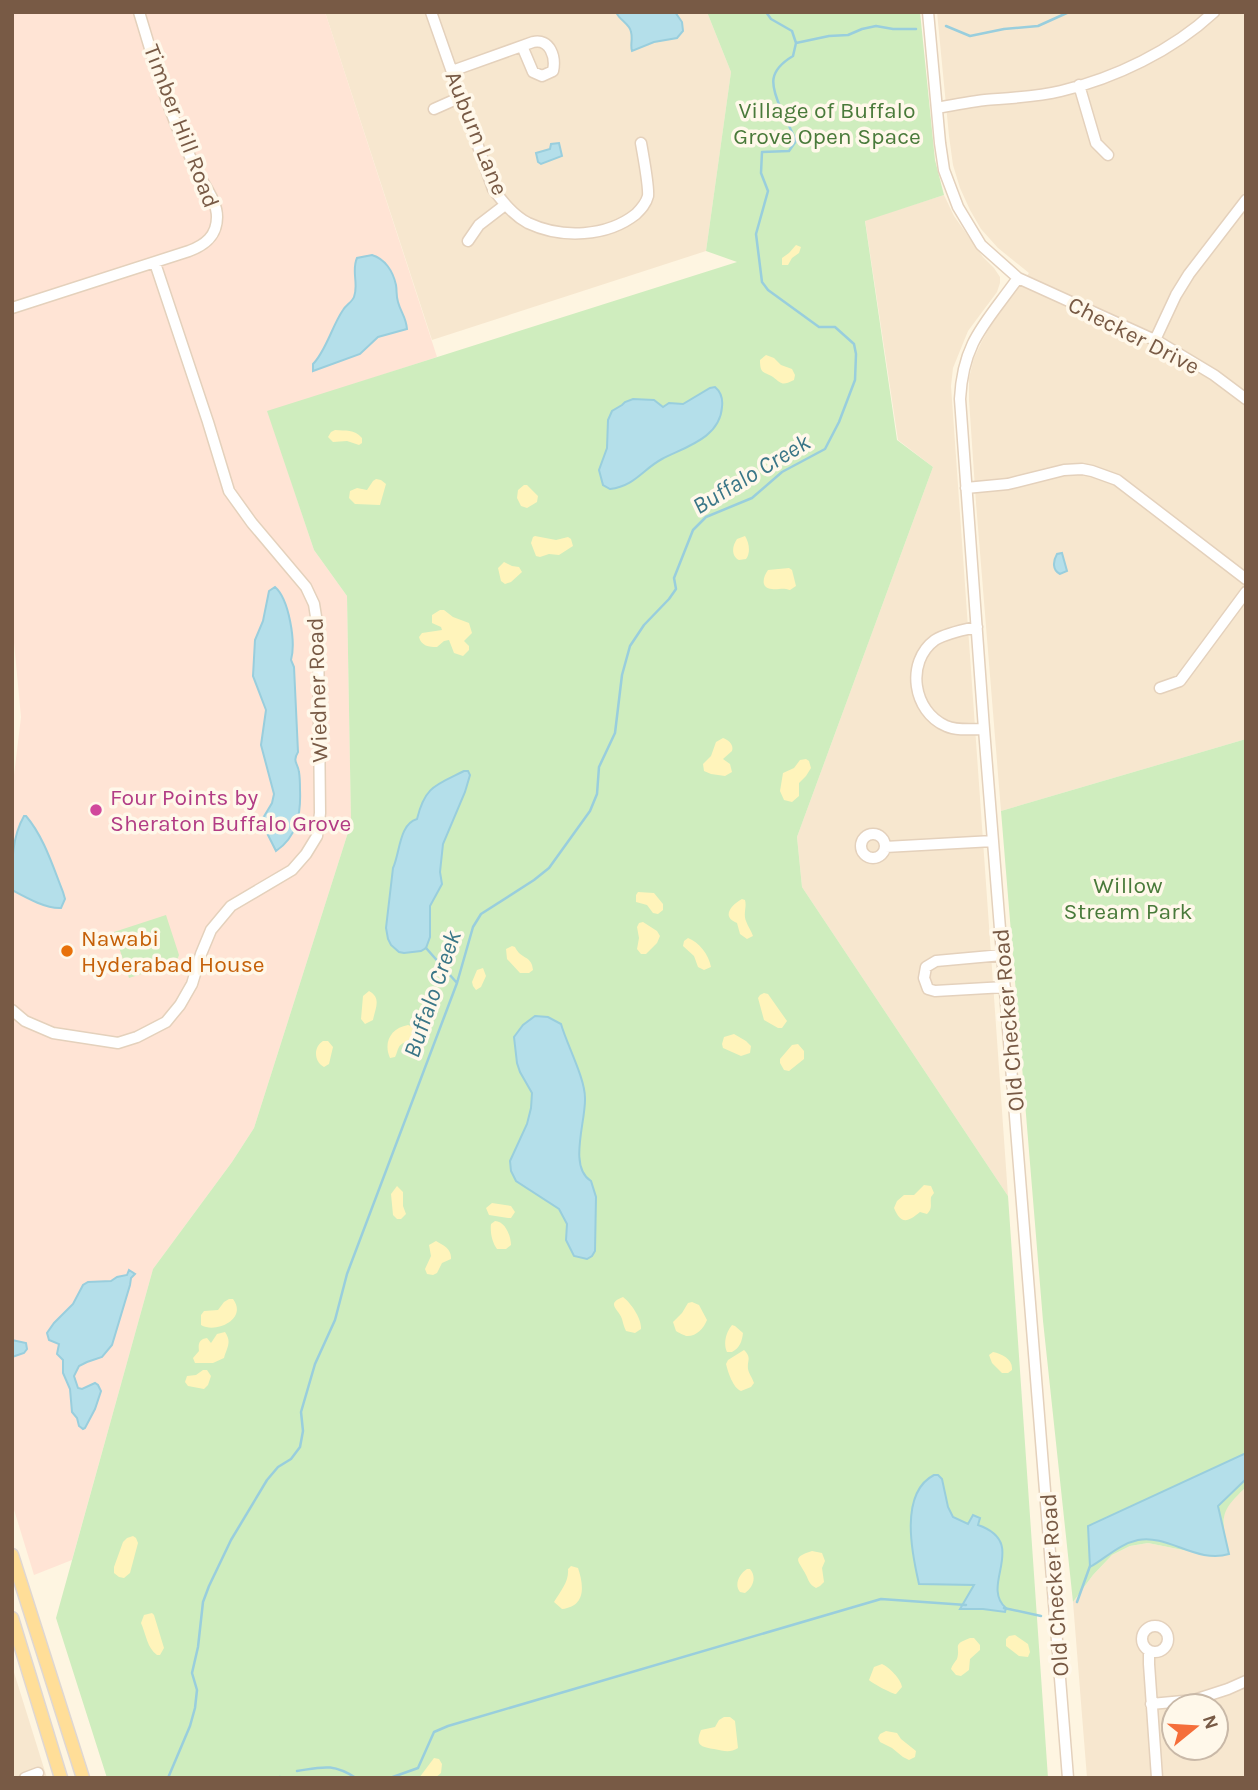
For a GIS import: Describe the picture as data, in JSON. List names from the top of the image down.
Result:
{
  "streets": {
    "street": [
      "Timber Hill Road",
      "Auburn Lane",
      "Checker Drive",
      "Wiedner Road",
      "Old Checker Road"
    ]
  },
  "crossings": [
    ["Timber Hill Road", "Wiedner Road"],
    ["Checker Drive", "Old Checker Road"]
  ],
  "water": ["Buffalo Creek"],
  "parks": ["Village of Buffalo Grove Open Space", "Willow Stream Park"],
  "places": ["Four Points by Sheraton Buffalo Grove", "Nawabi Hyderabad House"],
  "north": "right"
}
